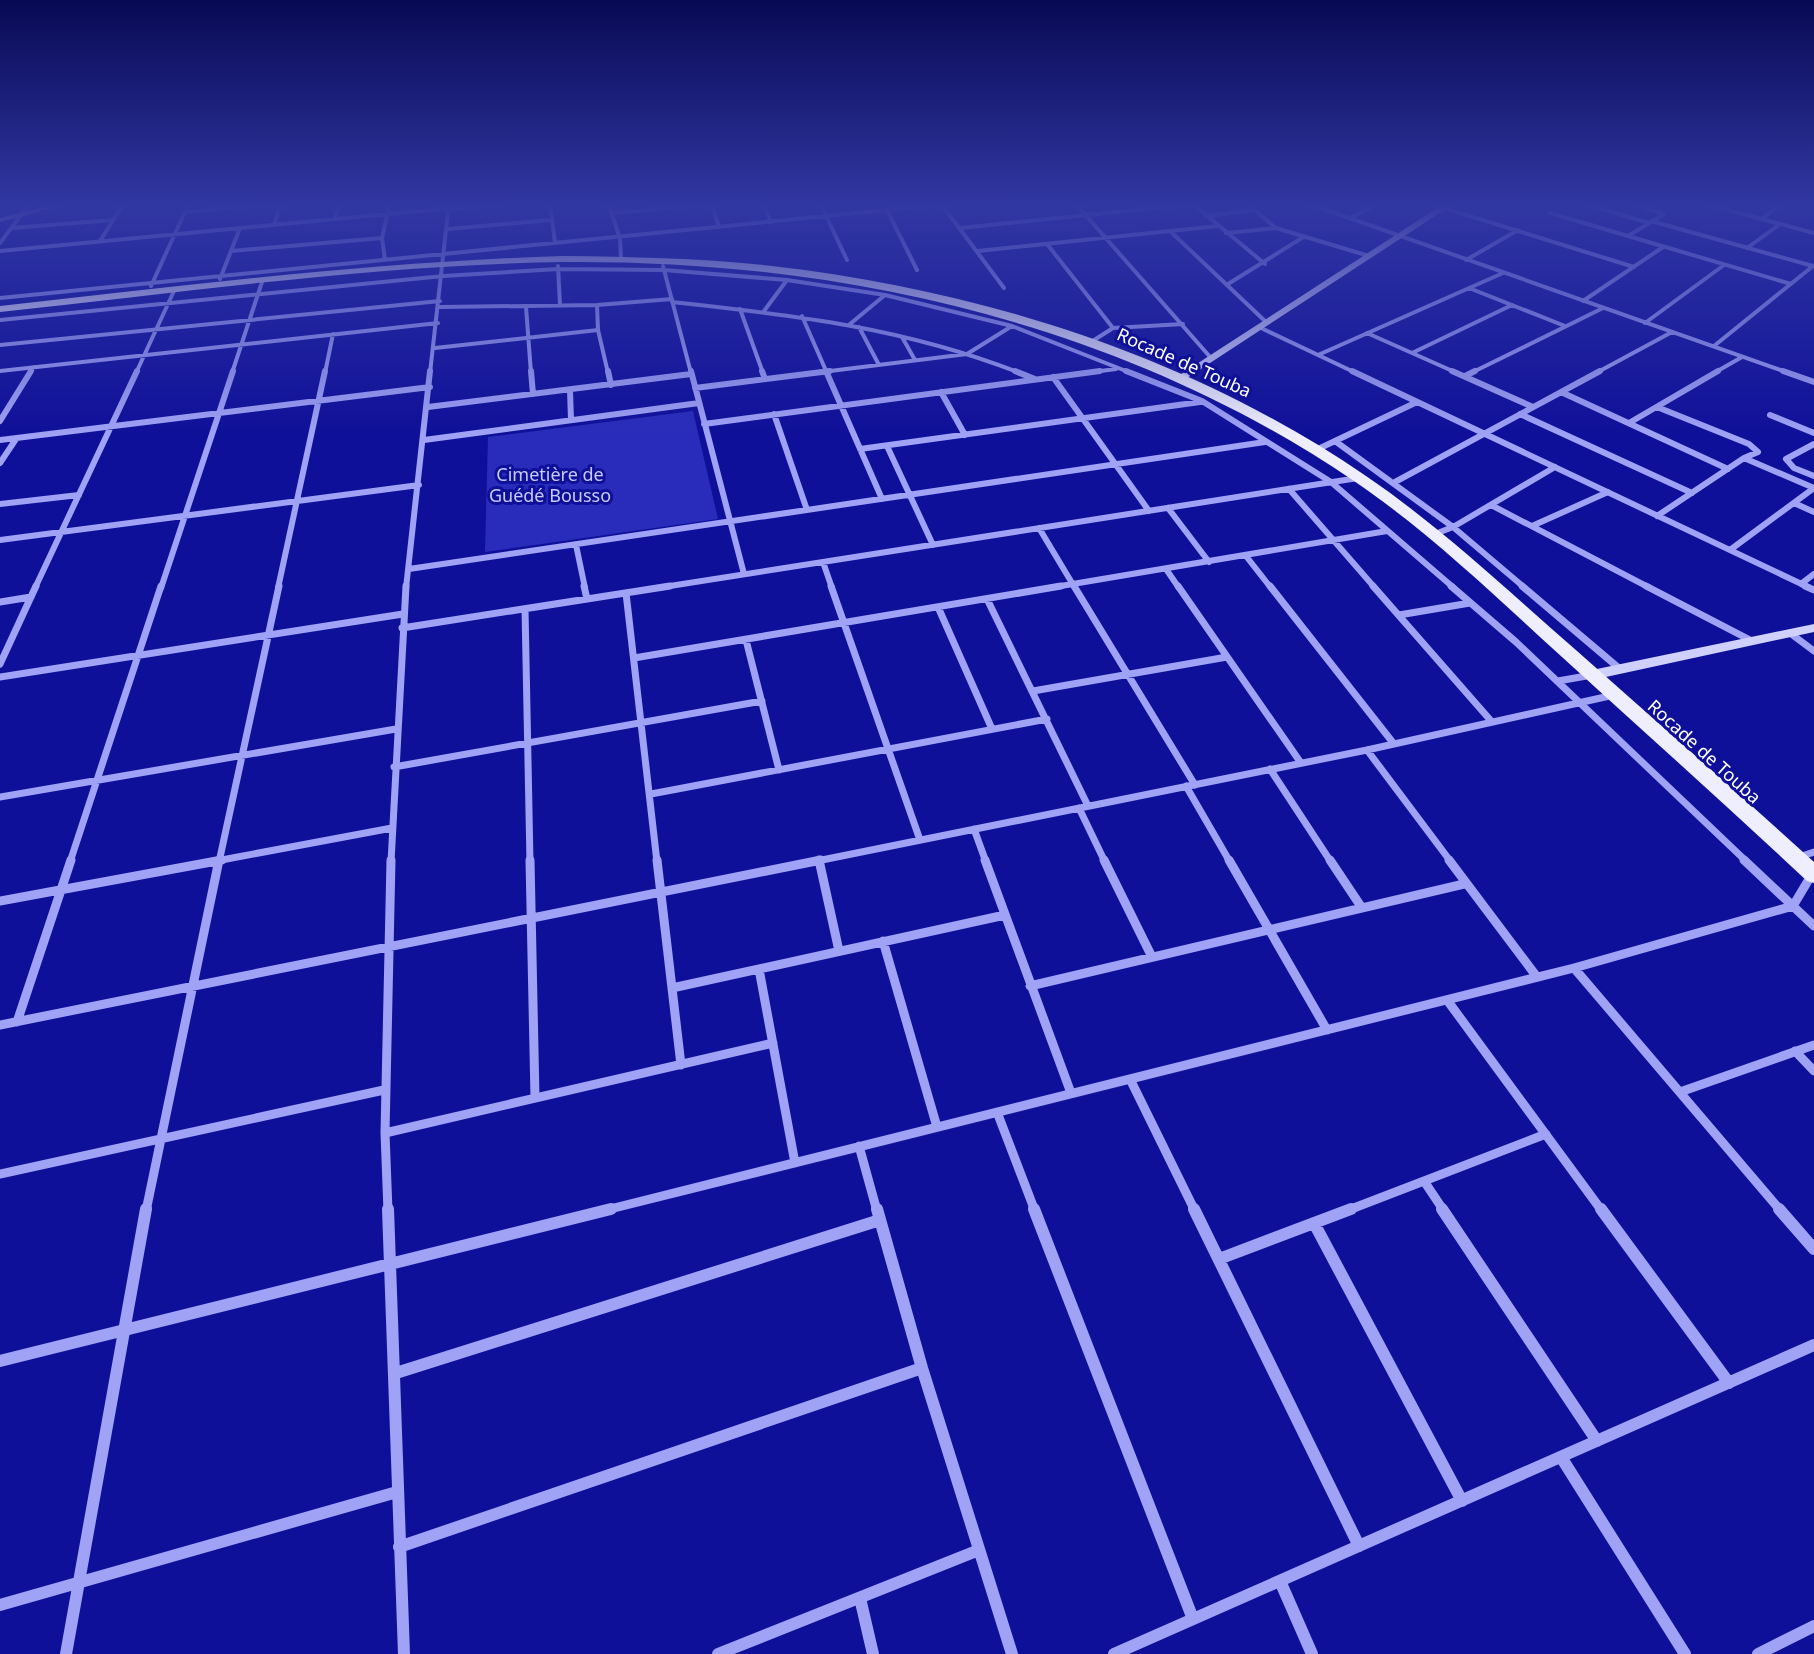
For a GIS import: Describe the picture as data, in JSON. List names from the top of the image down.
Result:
{
  "streets": {
    "main road": ["Rocade de Touba"]
  },
  "parks": ["Cimetière de Guédé Bousso"]
}
